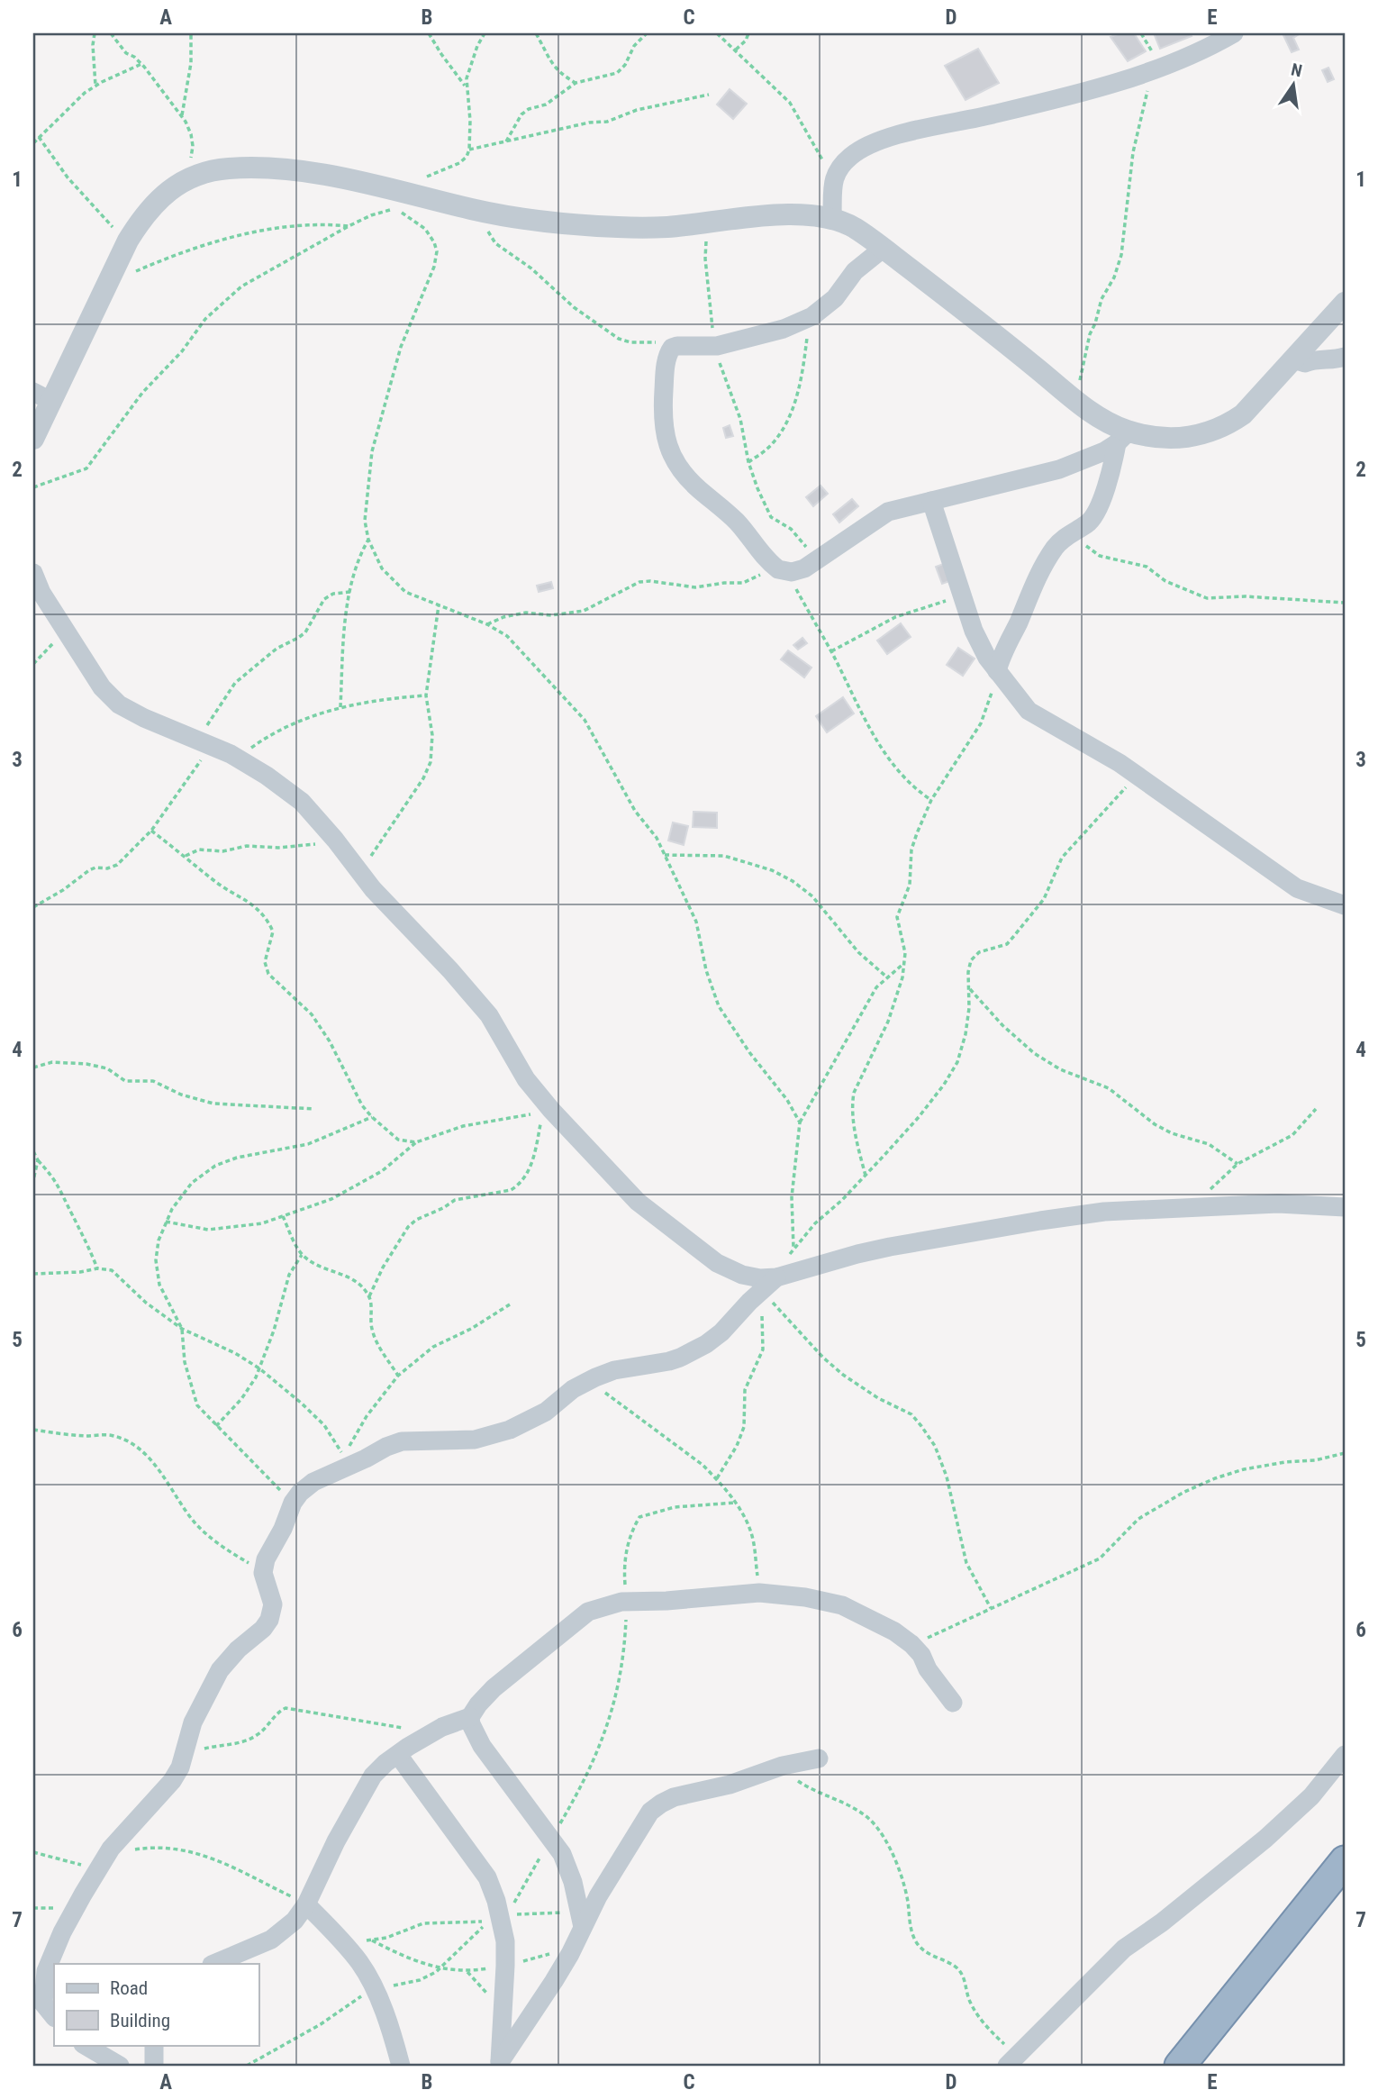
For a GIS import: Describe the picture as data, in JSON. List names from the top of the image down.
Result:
{
  "legend": ["Road", "Building"],
  "north": "top",
  "grid": {
    "columns": [
      "A",
      "B",
      "C",
      "D",
      "E"
    ],
    "rows": [
      "1",
      "2",
      "3",
      "4",
      "5",
      "6",
      "7"
    ]
  }
}
